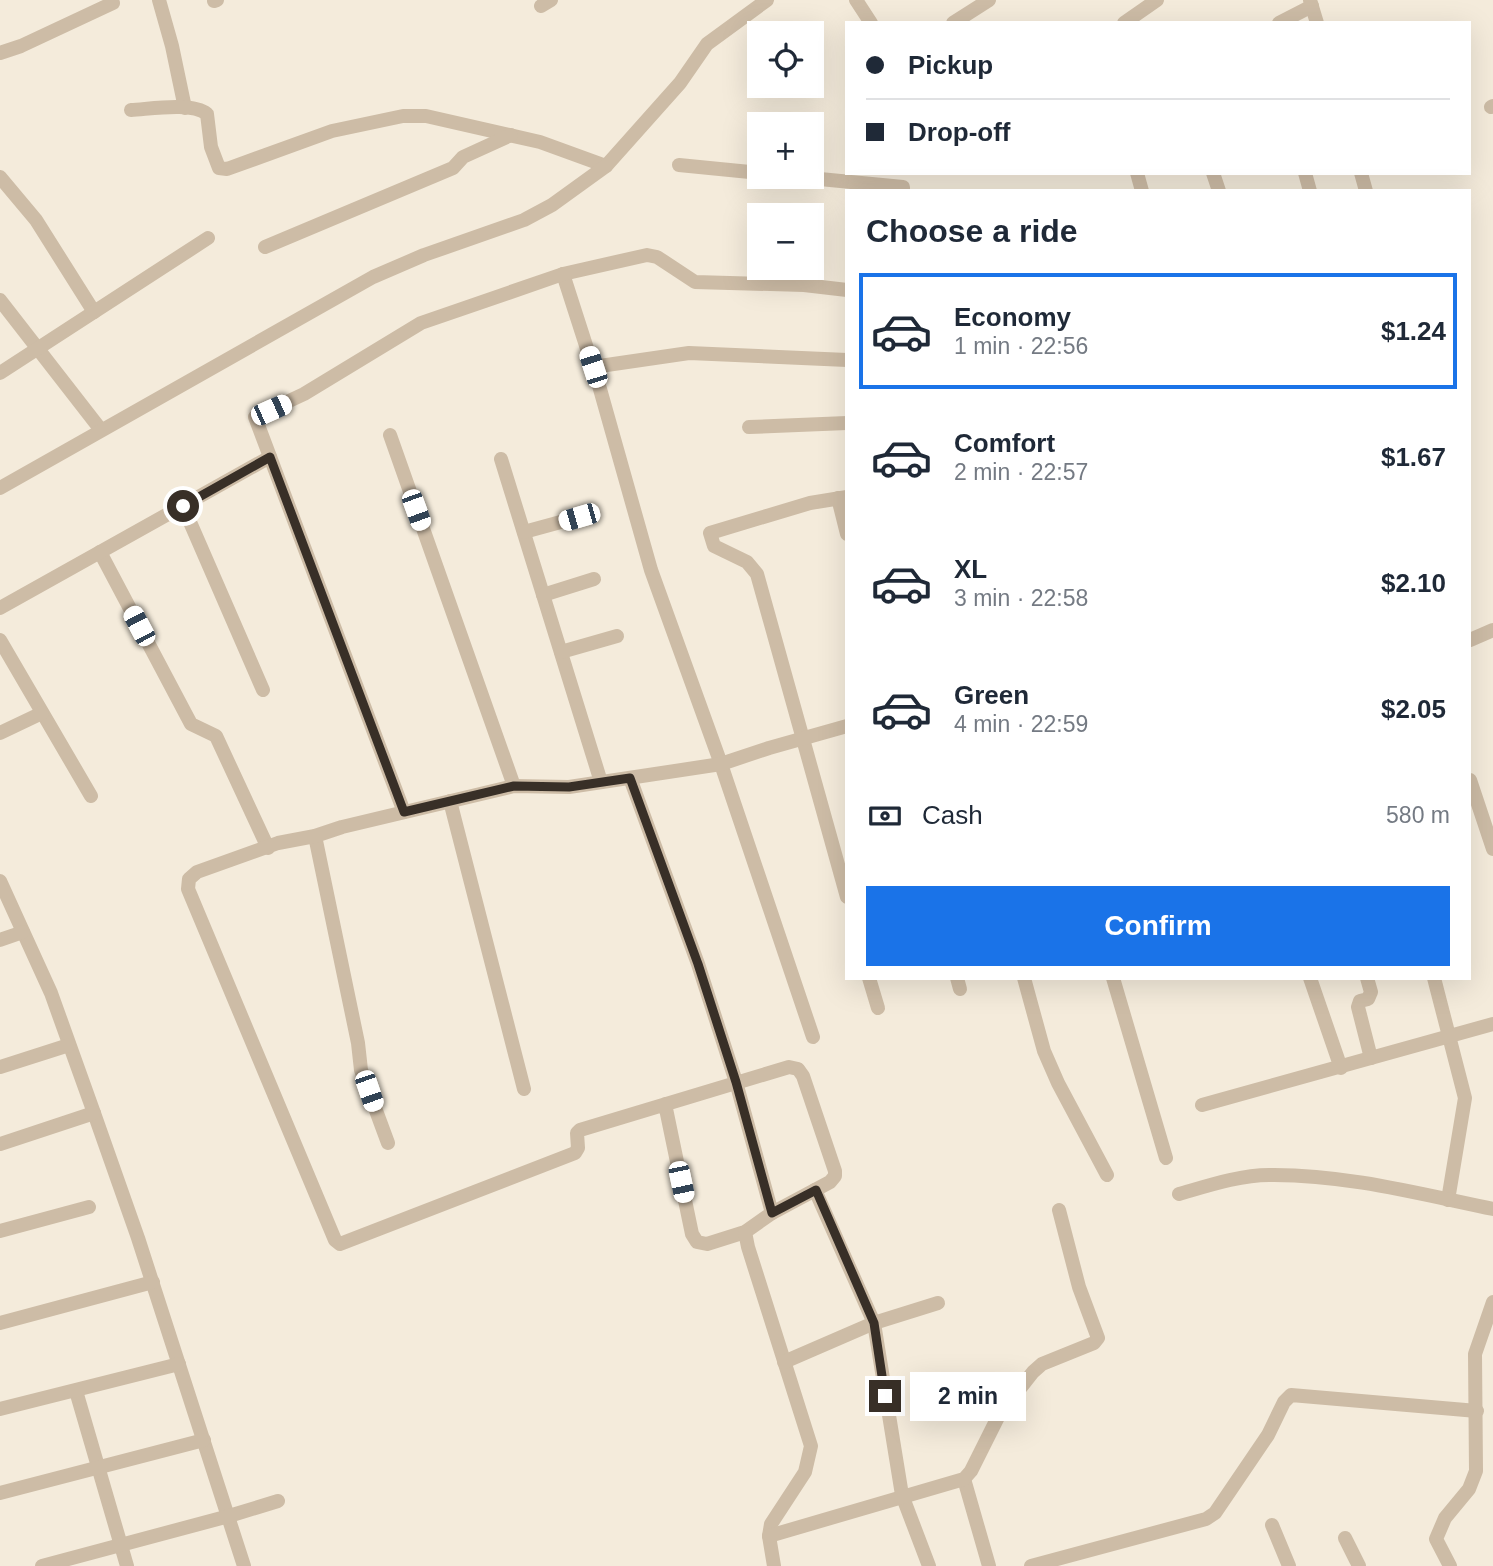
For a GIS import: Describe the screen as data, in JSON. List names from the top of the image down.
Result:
{
  "page": {
    "map_buttons": ["+", "−"],
    "banner": ["Pickup", "Drop-off"],
    "heading": "Choose a ride",
    "list": [
      {
        "name": "Economy",
        "note": "1 min · 22:56",
        "value": "$1.24"
      },
      {
        "name": "Comfort",
        "note": "2 min · 22:57",
        "value": "$1.67"
      },
      {
        "name": "XL",
        "note": "3 min · 22:58",
        "value": "$2.10"
      },
      {
        "name": "Green",
        "note": "4 min · 22:59",
        "value": "$2.05"
      }
    ],
    "pay": ["Cash", "580 m"],
    "buttons": "Confirm",
    "bubble": "2 min"
  }
}
